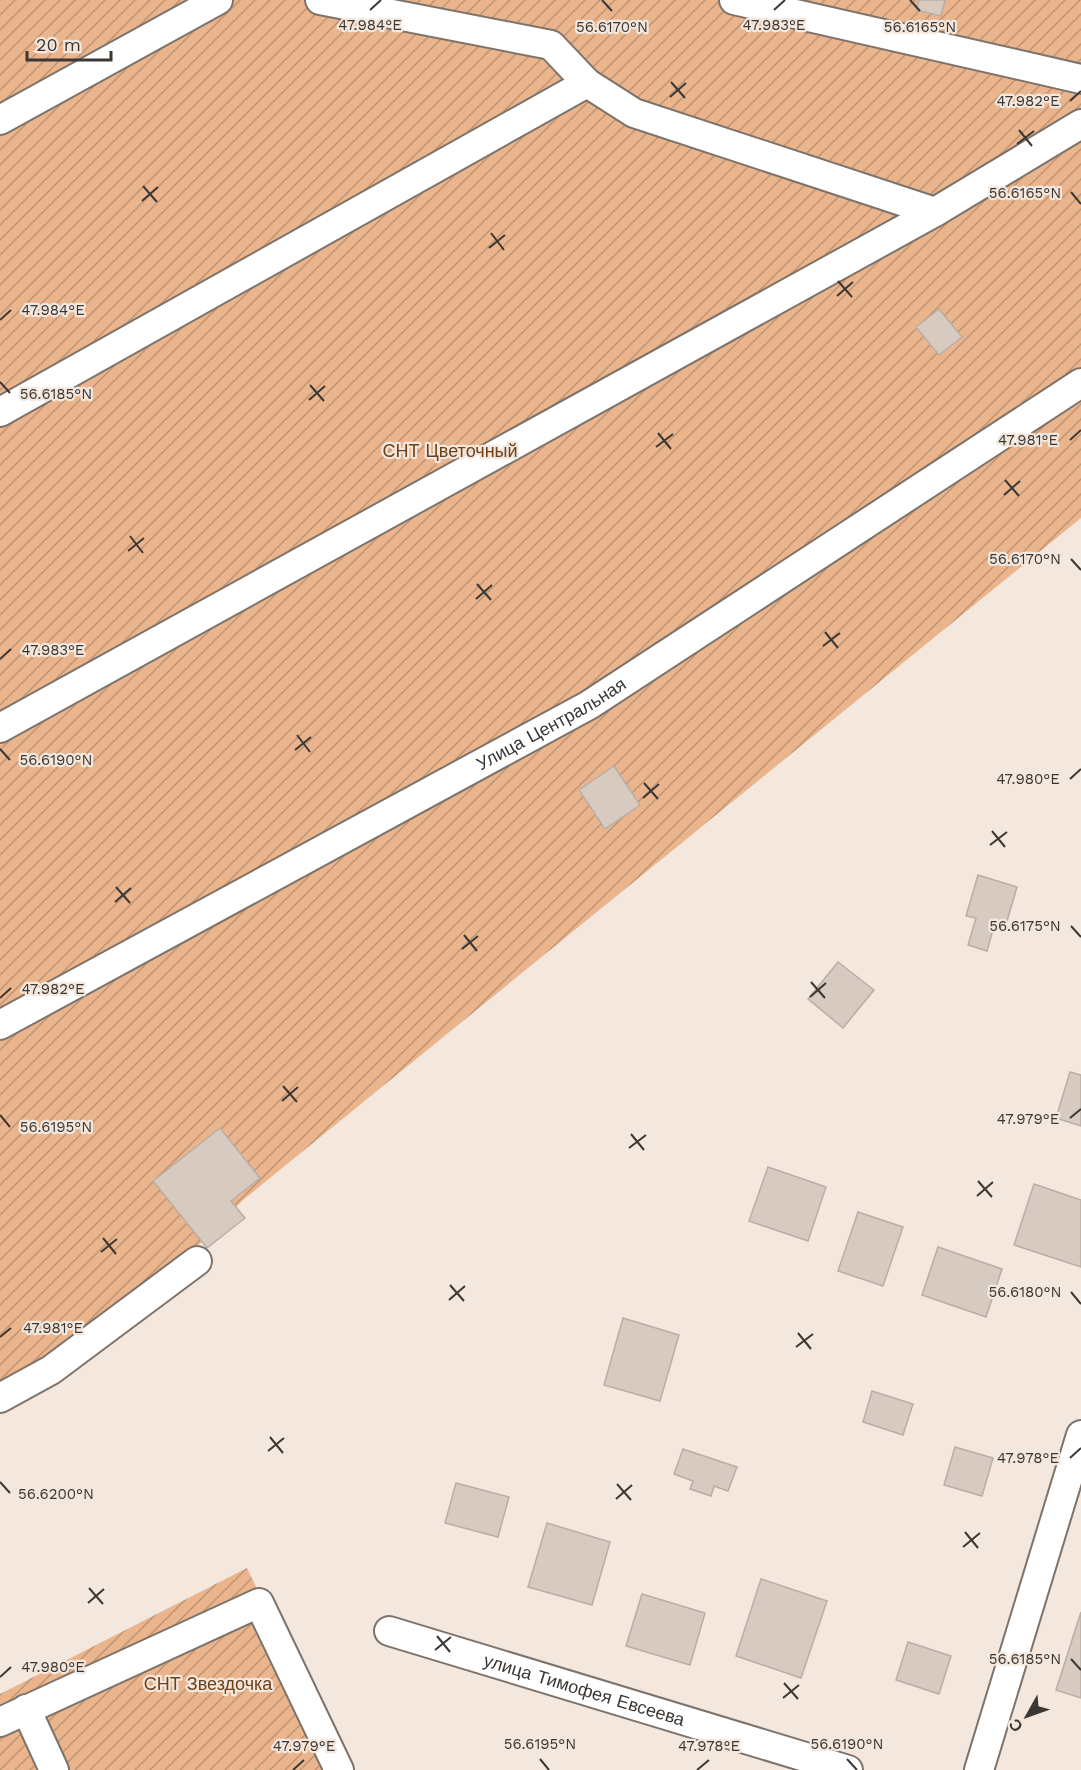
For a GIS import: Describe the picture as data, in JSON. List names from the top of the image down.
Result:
{
  "streets": {
    "street": ["Улица Центральная", "улица Тимофея Евсеева"]
  },
  "parks": ["СНТ Цветочный", "СНТ Звездочка"],
  "scale_bar": "20 m",
  "north": "bottom left",
  "coordinates": [
    "47.984°E",
    "47.983°E",
    "56.6170°N",
    "56.6165°N",
    "47.982°E",
    "56.6185°N",
    "47.981°E",
    "56.6190°N",
    "47.980°E",
    "56.6175°N",
    "47.979°E",
    "56.6195°N",
    "56.6180°N",
    "47.978°E",
    "56.6200°N"
  ]
}
